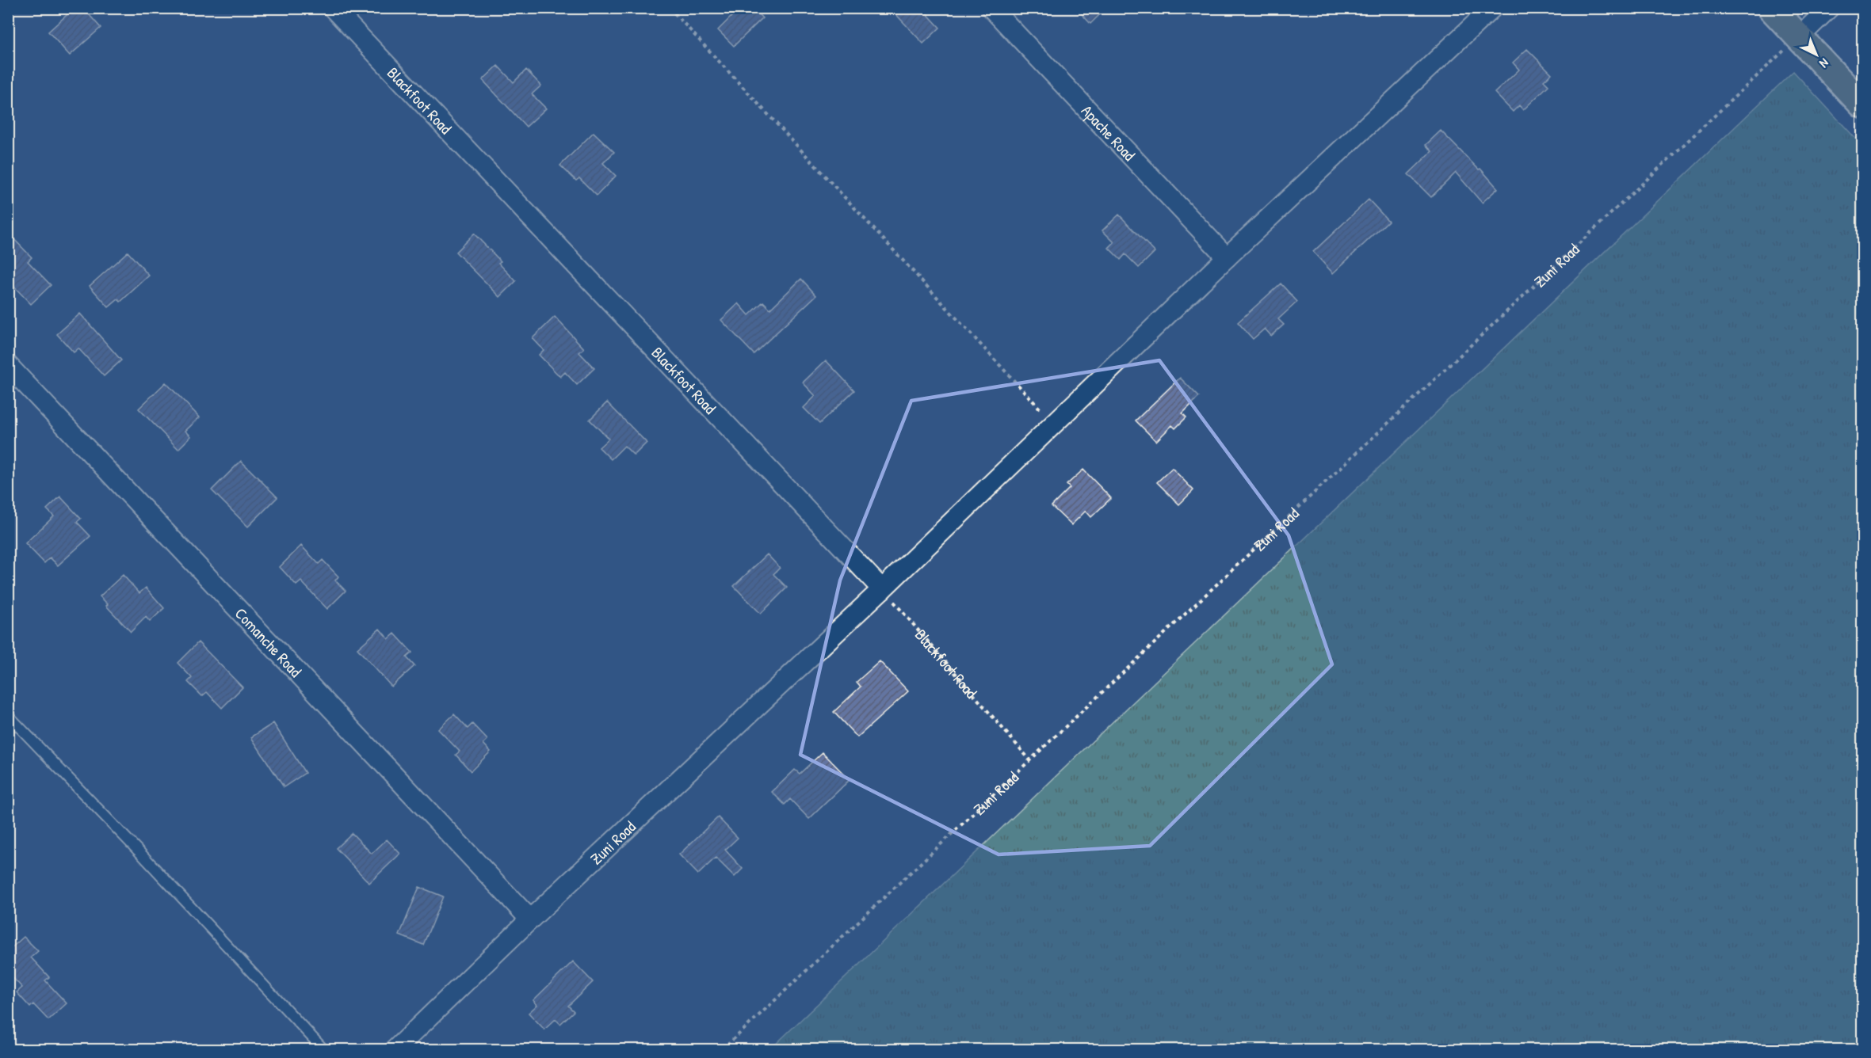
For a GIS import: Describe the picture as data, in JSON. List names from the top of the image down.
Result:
{
  "streets": {
    "street": [
      "Blackfoot Road",
      "Apache Road",
      "Zuni Road",
      "Comanche Road"
    ]
  },
  "crossings": [
    ["Blackfoot Road", "Zuni Road"],
    ["Apache Road", "Zuni Road"],
    ["Zuni Road", "Comanche Road"]
  ],
  "north": "bottom right"
}
